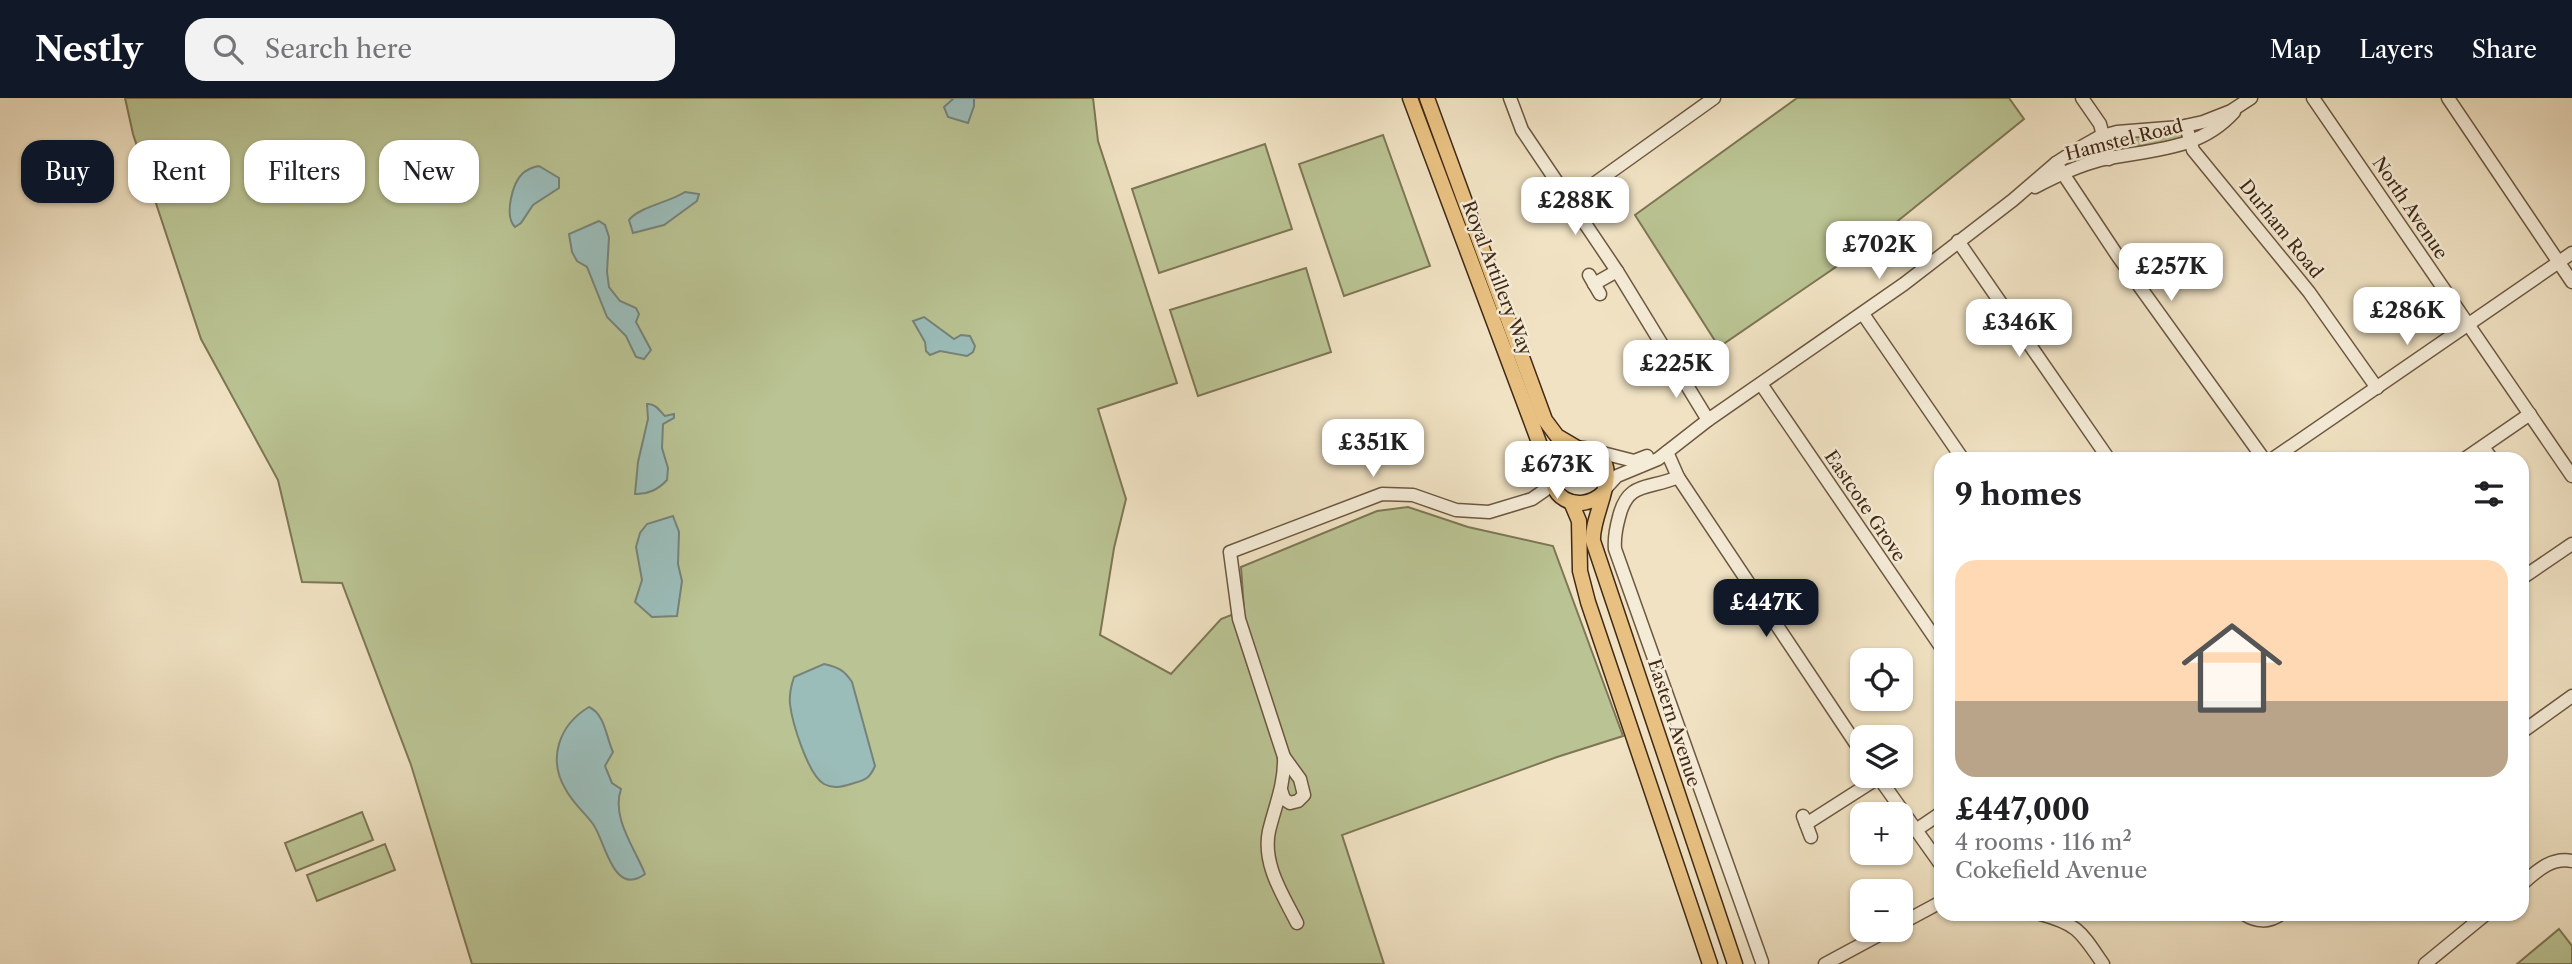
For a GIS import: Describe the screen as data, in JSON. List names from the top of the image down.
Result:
{
  "streets": {
    "main road": ["Royal Artillery Way", "Eastern Avenue"],
    "street": [
      "Hamstel Road",
      "North Avenue",
      "Durham Road",
      "Eastcote Grove"
    ]
  },
  "crossings": [
    ["Hamstel Road", "Durham Road"],
    ["Hamstel Road", "Royal Artillery Way"],
    ["Hamstel Road", "Eastcote Grove"],
    ["Hamstel Road", "Eastern Avenue"],
    ["Royal Artillery Way", "Eastern Avenue"]
  ],
  "page": {
    "header": "Nestly",
    "search": "Search here",
    "nav": ["Map", "Layers", "Share"],
    "chip": [
      "Buy",
      "Rent",
      "Filters",
      "New"
    ],
    "price": [
      "£288K",
      "£702K",
      "£257K",
      "£286K",
      "£346K",
      "£225K",
      "£351K",
      "£673K",
      "£447K"
    ],
    "heading": "9 homes",
    "list": [
      {
        "name": "£447,000",
        "note": "4 rooms · 116 m² · Cokefield Avenue"
      }
    ],
    "map_buttons": ["+", "−"]
  }
}
